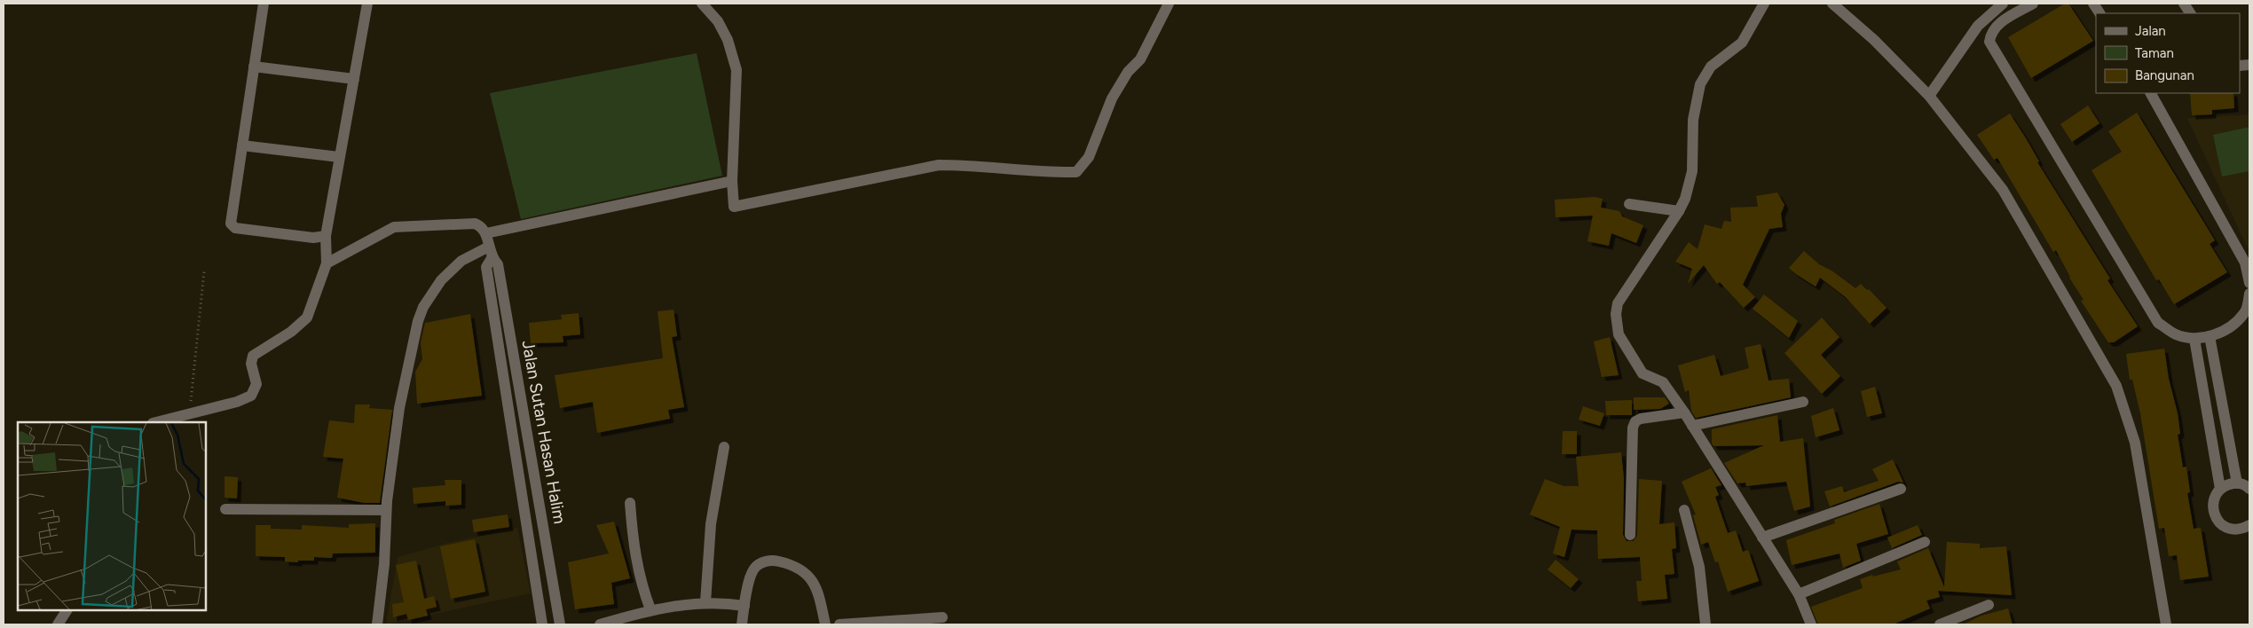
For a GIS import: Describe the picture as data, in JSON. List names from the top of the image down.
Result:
{
  "streets": {
    "street": ["Jalan Sutan Hasan Halim"]
  },
  "legend": ["Jalan", "Taman", "Bangunan"]
}
